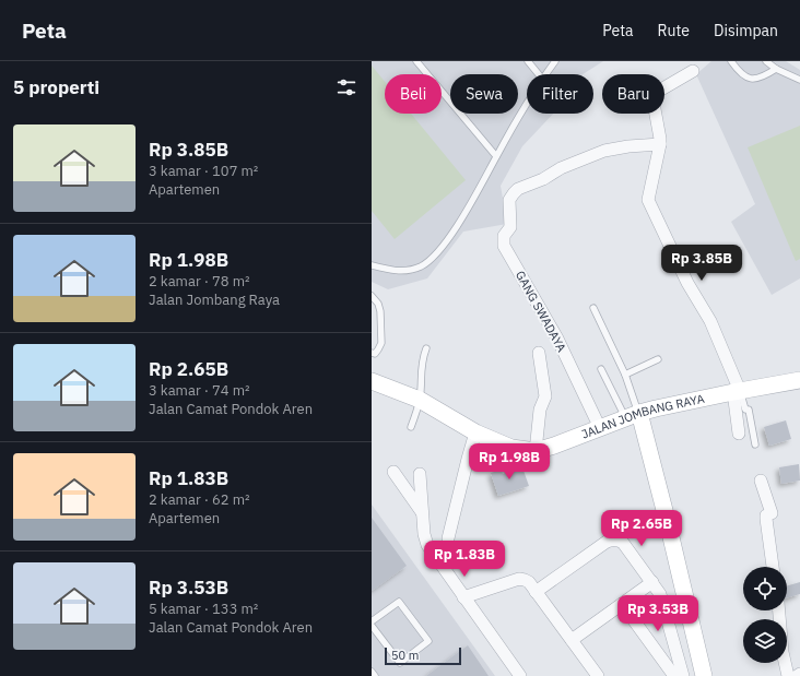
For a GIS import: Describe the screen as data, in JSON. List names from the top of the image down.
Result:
{
  "streets": {
    "main road": ["JALAN JOMBANG RAYA"],
    "street": ["GANG SWADAYA"]
  },
  "crossings": [
    ["GANG SWADAYA", "JALAN JOMBANG RAYA"]
  ],
  "scale_bar": "50 m",
  "page": {
    "header": "Peta",
    "nav": ["Peta", "Rute", "Disimpan"],
    "heading": "5 properti",
    "chip": [
      "Beli",
      "Sewa",
      "Filter",
      "Baru"
    ],
    "list": [
      {
        "name": "Rp 3.85B",
        "note": "3 kamar · 107 m² · Apartemen"
      },
      {
        "name": "Rp 1.98B",
        "note": "2 kamar · 78 m² · Jalan Jombang Raya"
      },
      {
        "name": "Rp 2.65B",
        "note": "3 kamar · 74 m² · Jalan Camat Pondok Aren"
      },
      {
        "name": "Rp 1.83B",
        "note": "2 kamar · 62 m² · Apartemen"
      },
      {
        "name": "Rp 3.53B",
        "note": "5 kamar · 133 m² · Jalan Camat Pondok Aren"
      }
    ],
    "price": [
      "Rp 3.85B",
      "Rp 1.98B",
      "Rp 2.65B",
      "Rp 1.83B",
      "Rp 3.53B"
    ],
    "scale": "50 m"
  }
}
